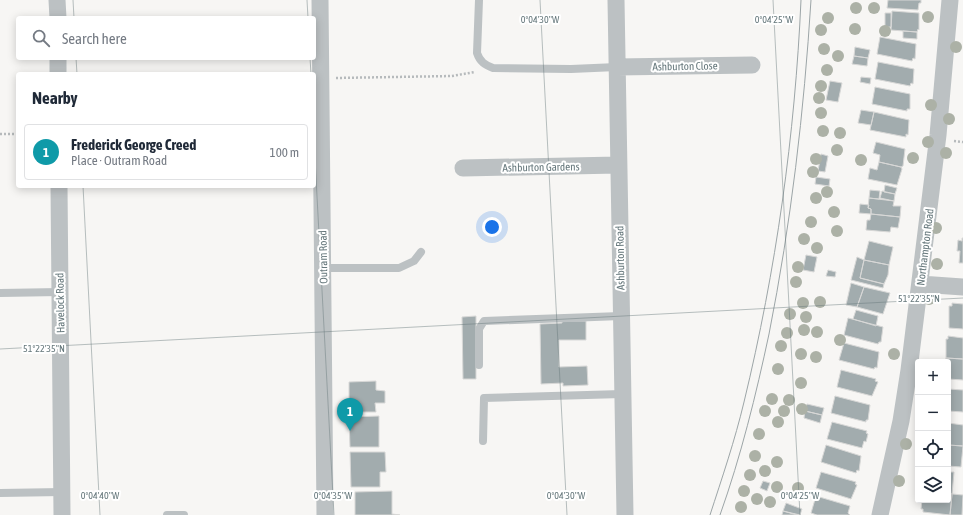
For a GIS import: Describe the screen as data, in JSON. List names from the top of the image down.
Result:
{
  "streets": {
    "street": [
      "Ashburton Close",
      "Ashburton Gardens",
      "Northampton Road",
      "Outram Road",
      "Ashburton Road",
      "Havelock Road"
    ]
  },
  "crossings": [
    ["Ashburton Close", "Ashburton Road"],
    ["Ashburton Gardens", "Ashburton Road"]
  ],
  "page": {
    "search": "Search here",
    "heading": "Nearby",
    "list": [
      {
        "mark": "1",
        "name": "Frederick George Creed",
        "note": "Place · Outram Road",
        "value": "100 m"
      }
    ],
    "map_buttons": ["+", "−"],
    "pins": "1"
  },
  "coordinates": [
    "0°04'30\"W",
    "0°04'25\"W",
    "51°22'35\"N",
    "0°04'40\"W",
    "0°04'35\"W"
  ]
}
